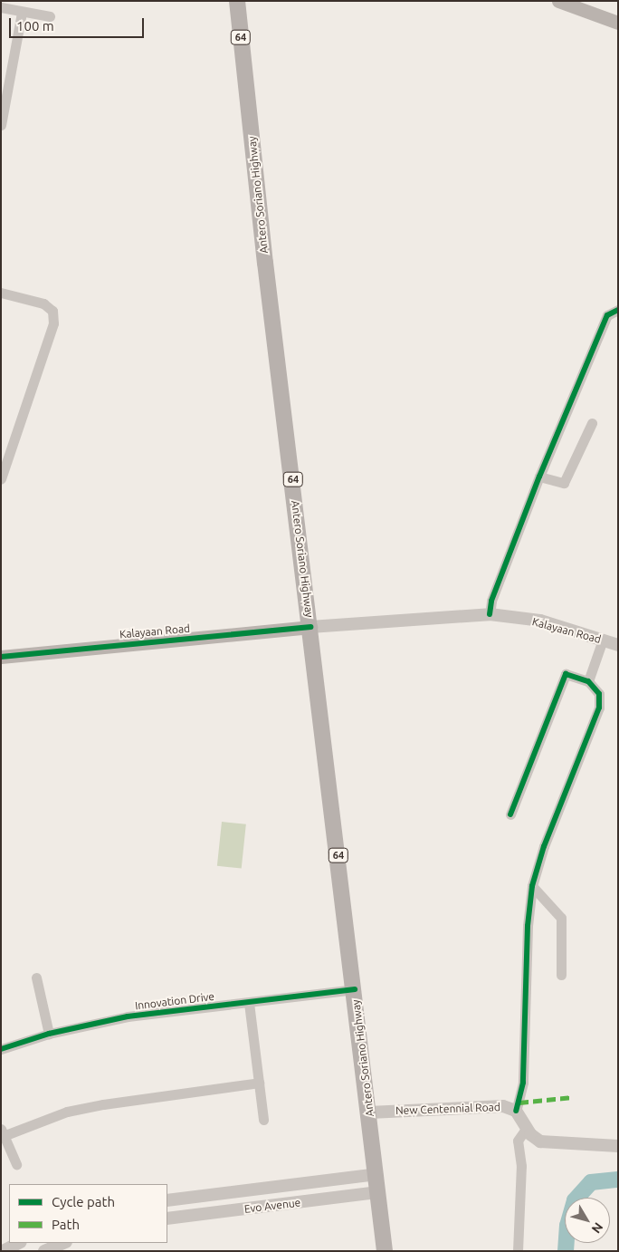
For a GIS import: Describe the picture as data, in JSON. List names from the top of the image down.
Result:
{
  "streets": {
    "main road": ["64", "Antero Soriano Highway", "Kalayaan Road"],
    "street": ["Innovation Drive", "New Centennial Road", "Evo Avenue"]
  },
  "crossings": [
    ["Antero Soriano Highway", "Kalayaan Road"],
    ["Antero Soriano Highway", "Innovation Drive"],
    ["Antero Soriano Highway", "New Centennial Road"],
    ["Antero Soriano Highway", "Evo Avenue"]
  ],
  "legend": ["Cycle path", "Path"],
  "scale_bar": "100 m",
  "north": "bottom right"
}
